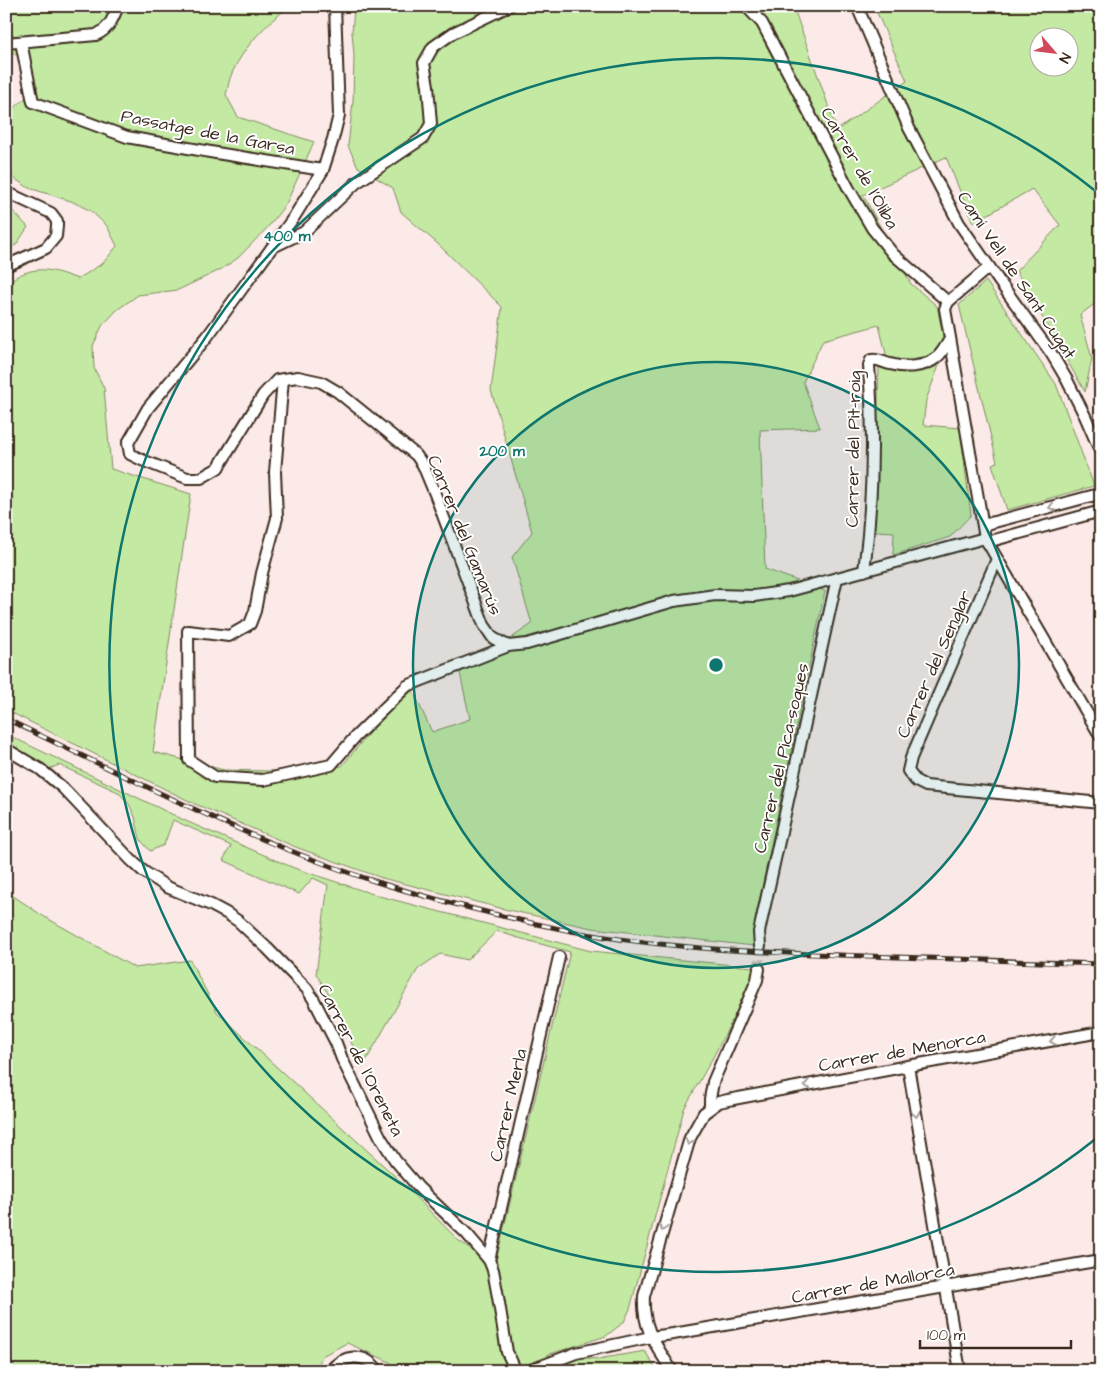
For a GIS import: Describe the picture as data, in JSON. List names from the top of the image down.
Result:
{
  "streets": {
    "street": [
      "Passatge de la Garsa",
      "Carrer de l'Òliba",
      "Camí Vell de Sant Cugat",
      "Carrer del Pit-roig",
      "Carrer del Gamarús",
      "Carrer del Senglar",
      "Carrer del Pica-soques",
      "Carrer de Menorca",
      "Carrer de l'Oreneta",
      "Carrer Merla",
      "Carrer de Mallorca"
    ]
  },
  "crossings": [
    ["Carrer de l'Oreneta", "Carrer Merla"]
  ],
  "one_way": ["Carrer de Menorca"],
  "scale_bar": "100 m",
  "north": "bottom right",
  "rings": ["400 m", "200 m"]
}
